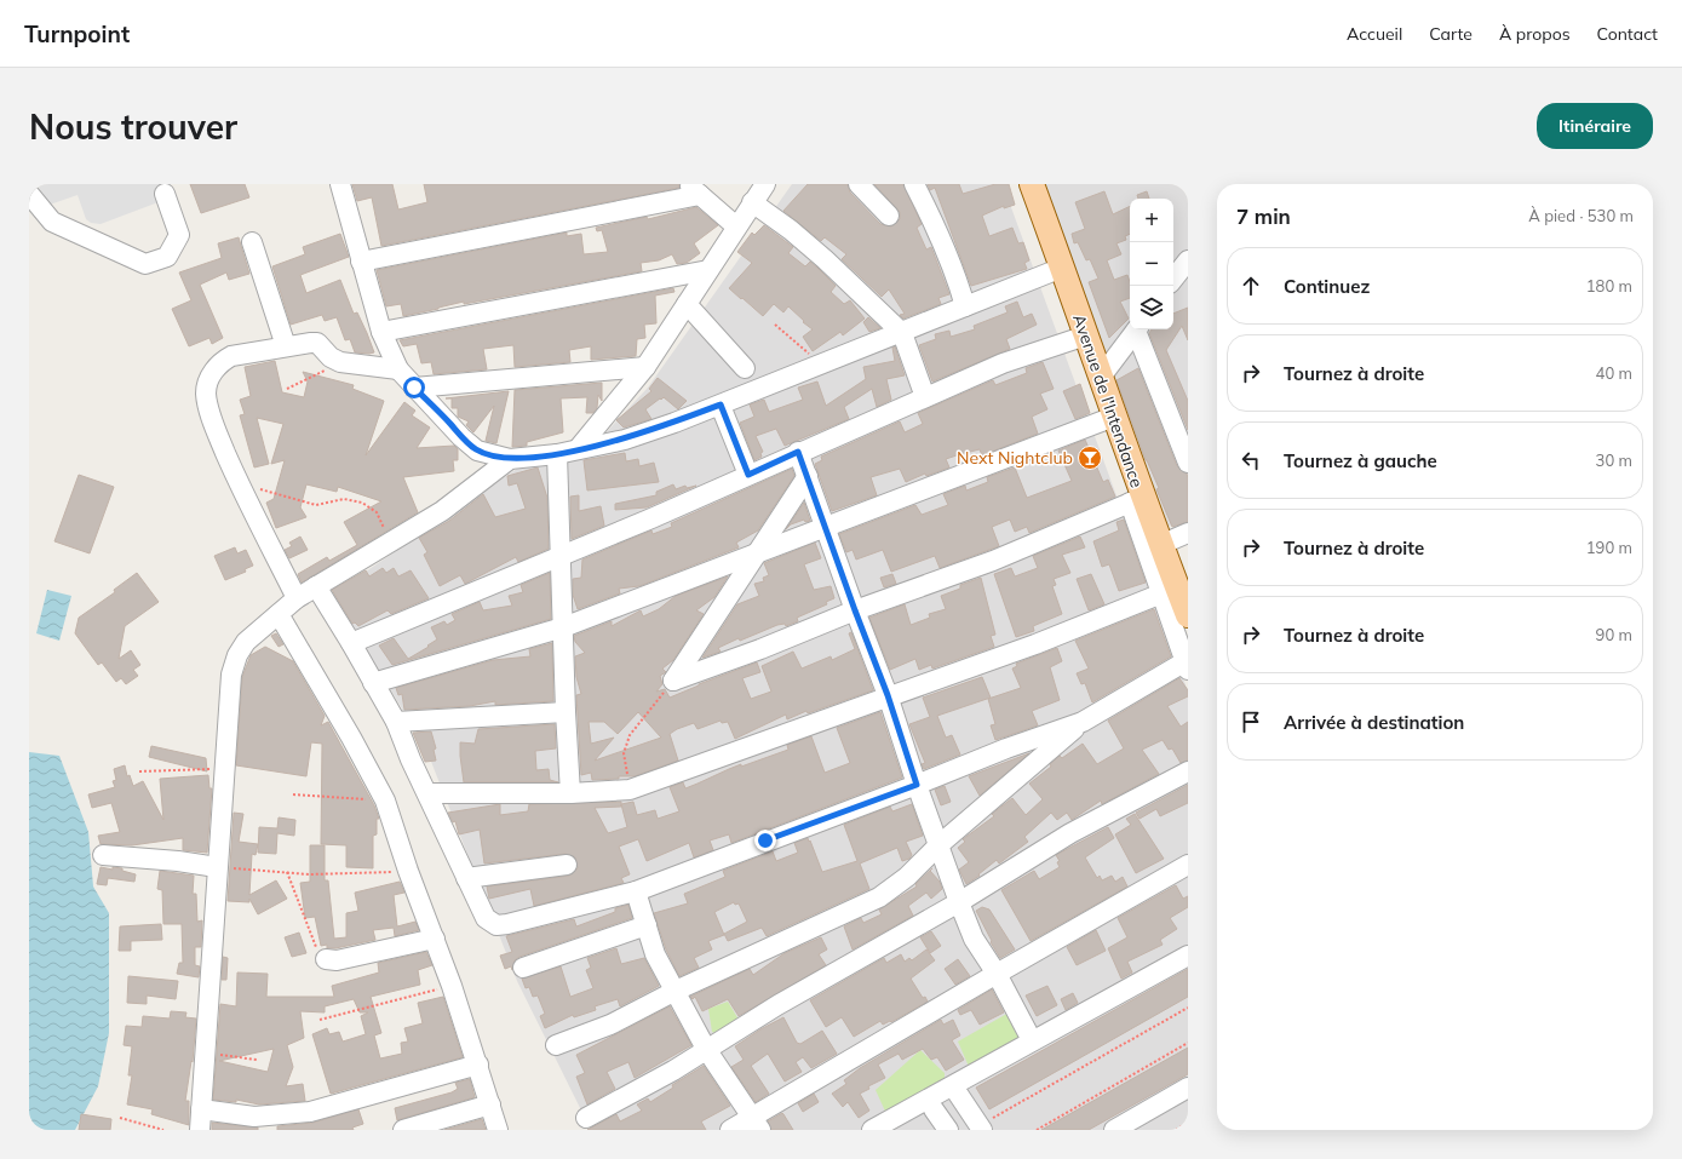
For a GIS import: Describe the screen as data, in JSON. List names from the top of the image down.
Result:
{
  "streets": {
    "main road": ["Avenue de l'Intendance"]
  },
  "places": {
    "bar": ["Next Nightclub"]
  },
  "page": {
    "header": "Turnpoint",
    "nav": [
      "Accueil",
      "Carte",
      "À propos",
      "Contact"
    ],
    "buttons": "Itinéraire",
    "title": "Nous trouver",
    "heading": ["7 min", "À pied · 530 m"],
    "map_buttons": ["+", "−"],
    "list": [
      ["Continuez", "180 m"],
      ["Tournez à droite", "40 m"],
      ["Tournez à gauche", "30 m"],
      ["Tournez à droite", "190 m"],
      ["Tournez à droite", "90 m"],
      "Arrivée à destination"
    ]
  }
}
